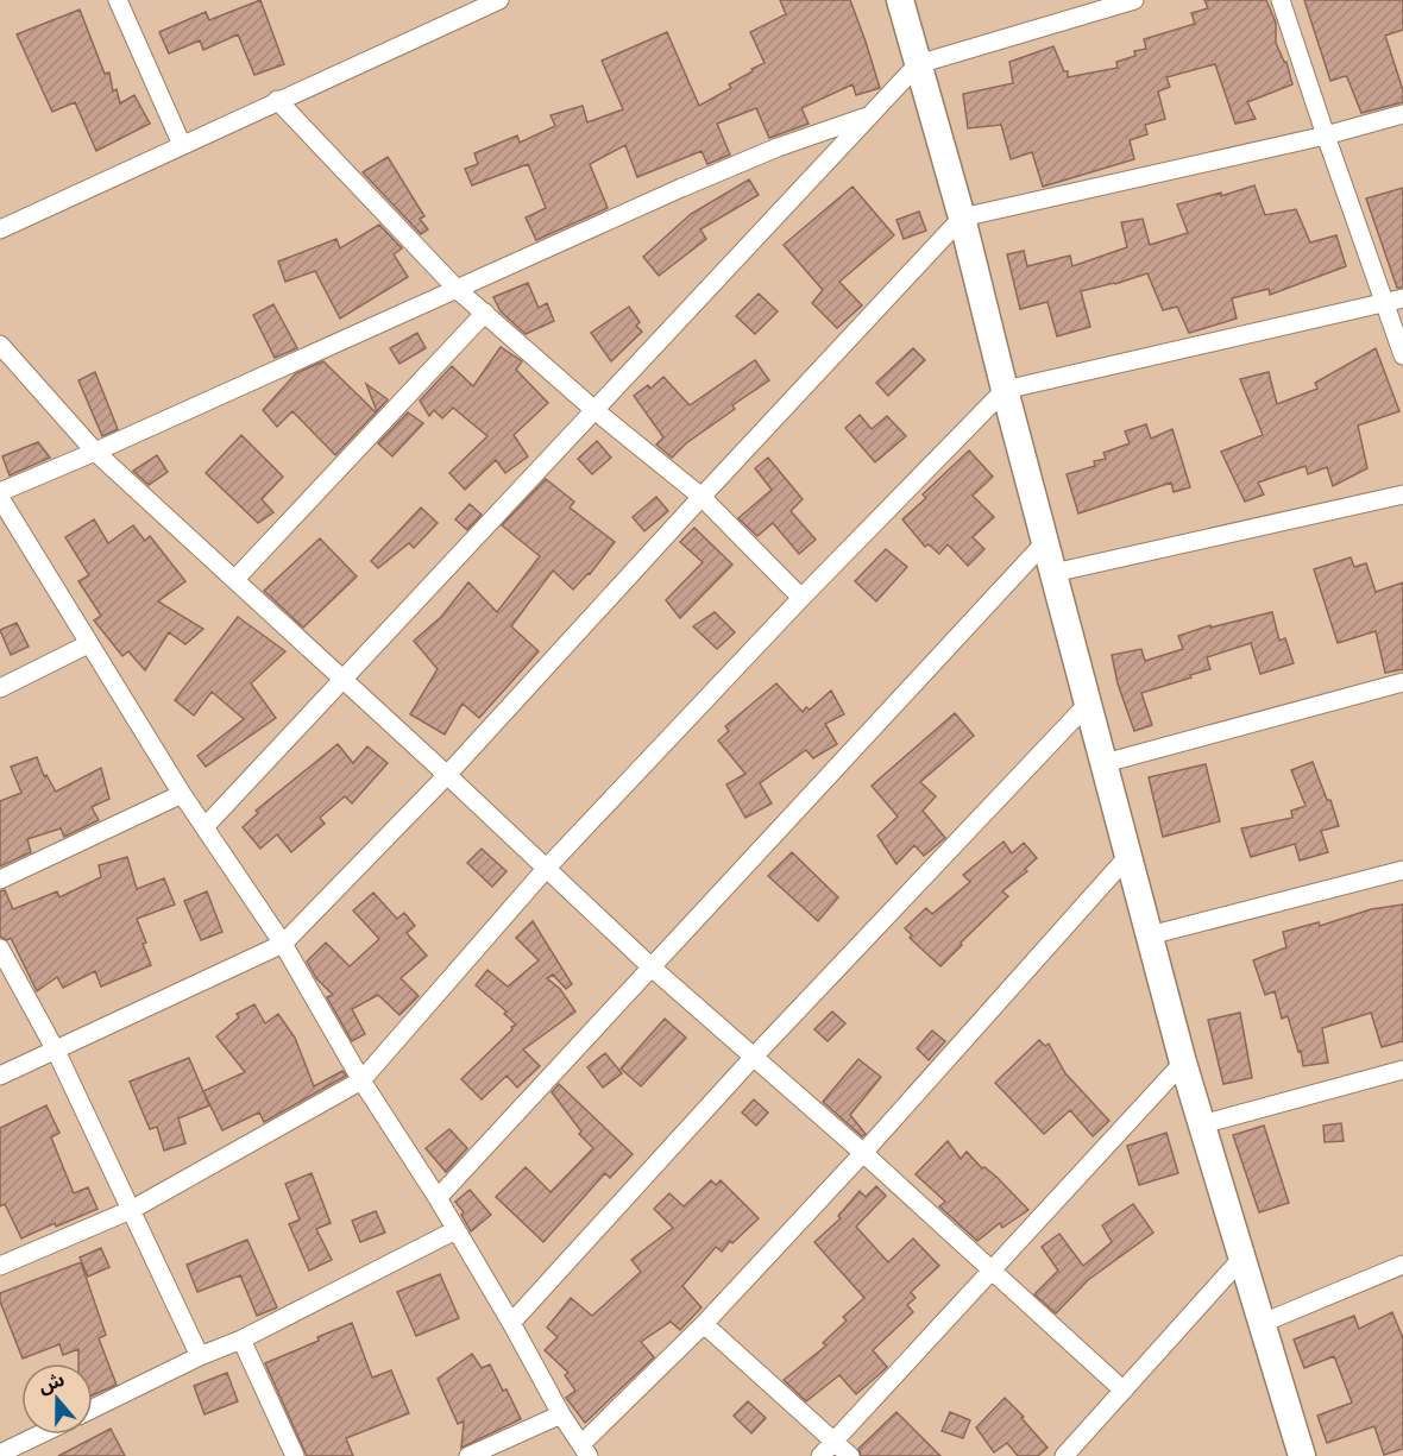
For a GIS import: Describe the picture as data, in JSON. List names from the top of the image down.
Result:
{
  "north": "top"
}
